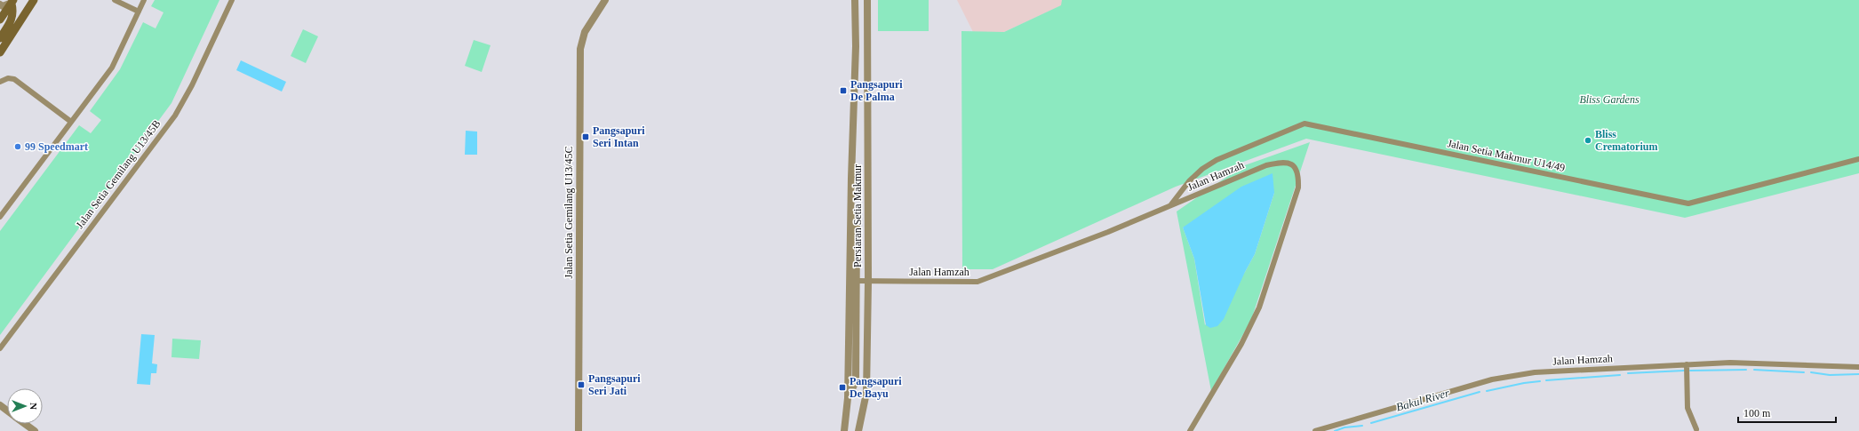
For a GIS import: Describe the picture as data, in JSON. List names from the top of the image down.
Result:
{
  "streets": {
    "street": [
      "Jalan Setia Makmur U14/49",
      "Jalan Setia Gemilang U13/45B",
      "Jalan Hamzah",
      "Jalan Setia Gemilang U13/45C",
      "Persiaran Setia Makmur"
    ]
  },
  "crossings": [
    ["Jalan Setia Makmur U14/49", "Jalan Hamzah"],
    ["Jalan Hamzah", "Persiaran Setia Makmur"]
  ],
  "water": ["Bakul River"],
  "parks": ["Bliss Gardens"],
  "places": {
    "transit": [
      "Pangsapuri De Palma",
      "Pangsapuri Seri Intan",
      "Pangsapuri Seri Jati",
      "Pangsapuri De Bayu"
    ],
    "other": ["Bliss Crematorium", "99 Speedmart"]
  },
  "scale_bar": "100 m",
  "north": "right"
}
